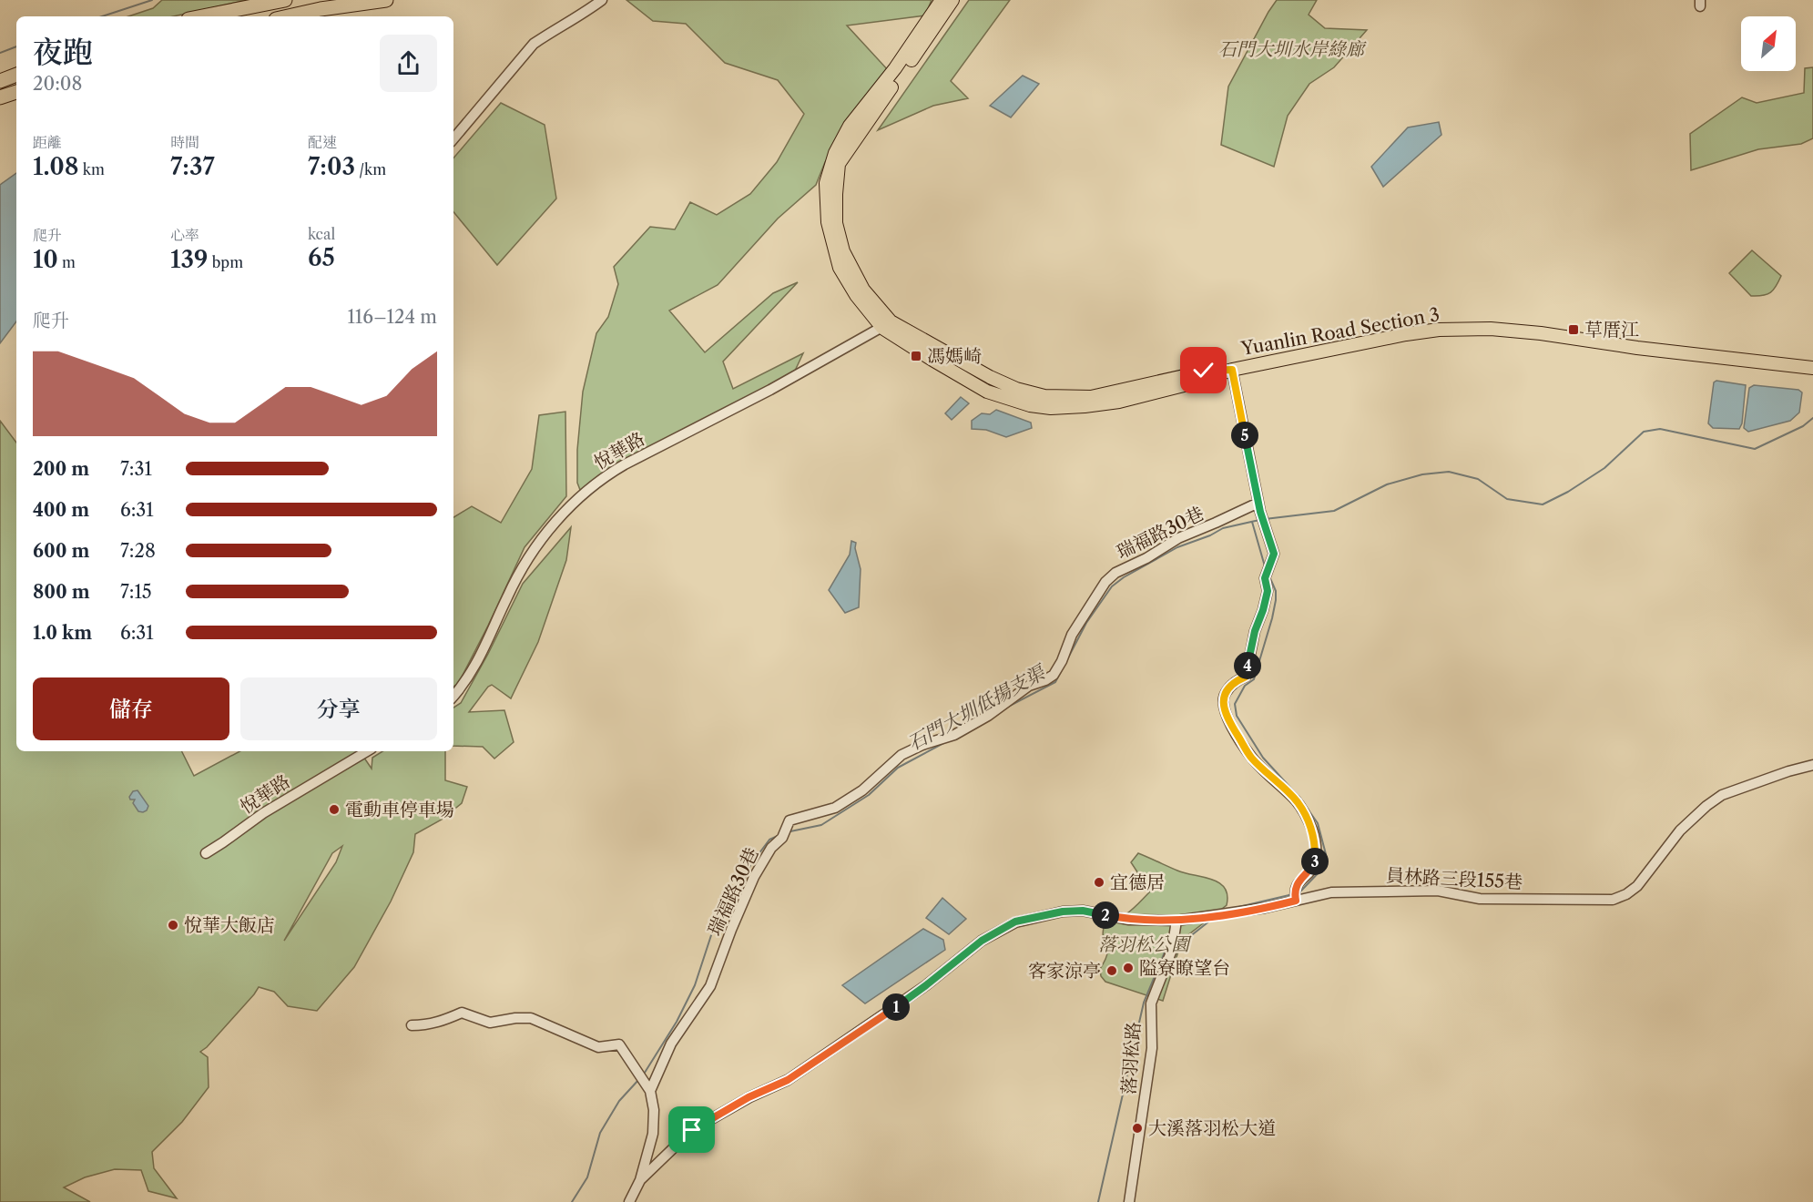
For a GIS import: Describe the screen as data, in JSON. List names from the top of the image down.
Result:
{
  "streets": {
    "main road": ["Yuanlin Road Section 3"],
    "street": [
      "悅華路",
      "瑞福路30巷",
      "員林路三段155巷",
      "落羽松路"
    ]
  },
  "crossings": [
    ["Yuanlin Road Section 3", "悅華路"],
    ["員林路三段155巷", "落羽松路"]
  ],
  "water": ["石門大圳低揚支渠"],
  "parks": ["石門大圳水岸綠廊", "落羽松公園"],
  "places": {
    "transit": ["草厝江", "馮媽崎"],
    "other": [
      "電動車停車場",
      "宜德居",
      "悅華大飯店",
      "隘寮瞭望台",
      "客家涼亭",
      "大溪落羽松大道"
    ]
  },
  "north": "top right",
  "page": {
    "heading": ["夜跑", "20:08"],
    "stats": [
      ["距離", "1.08 km"],
      ["時間", "7:37"],
      ["配速", "7:03 /km"],
      ["爬升", "10 m"],
      ["心率", "139 bpm"],
      ["kcal", "65"]
    ],
    "chart": ["爬升", "116–124 m"],
    "pins": [
      "5",
      "4",
      "3",
      "2",
      "1"
    ],
    "list": [
      {
        "name": "200 m",
        "note": "7:31"
      },
      {
        "name": "400 m",
        "note": "6:31"
      },
      {
        "name": "600 m",
        "note": "7:28"
      },
      {
        "name": "800 m",
        "note": "7:15"
      },
      {
        "name": "1.0 km",
        "note": "6:31"
      }
    ],
    "buttons": ["儲存", "分享"]
  }
}
